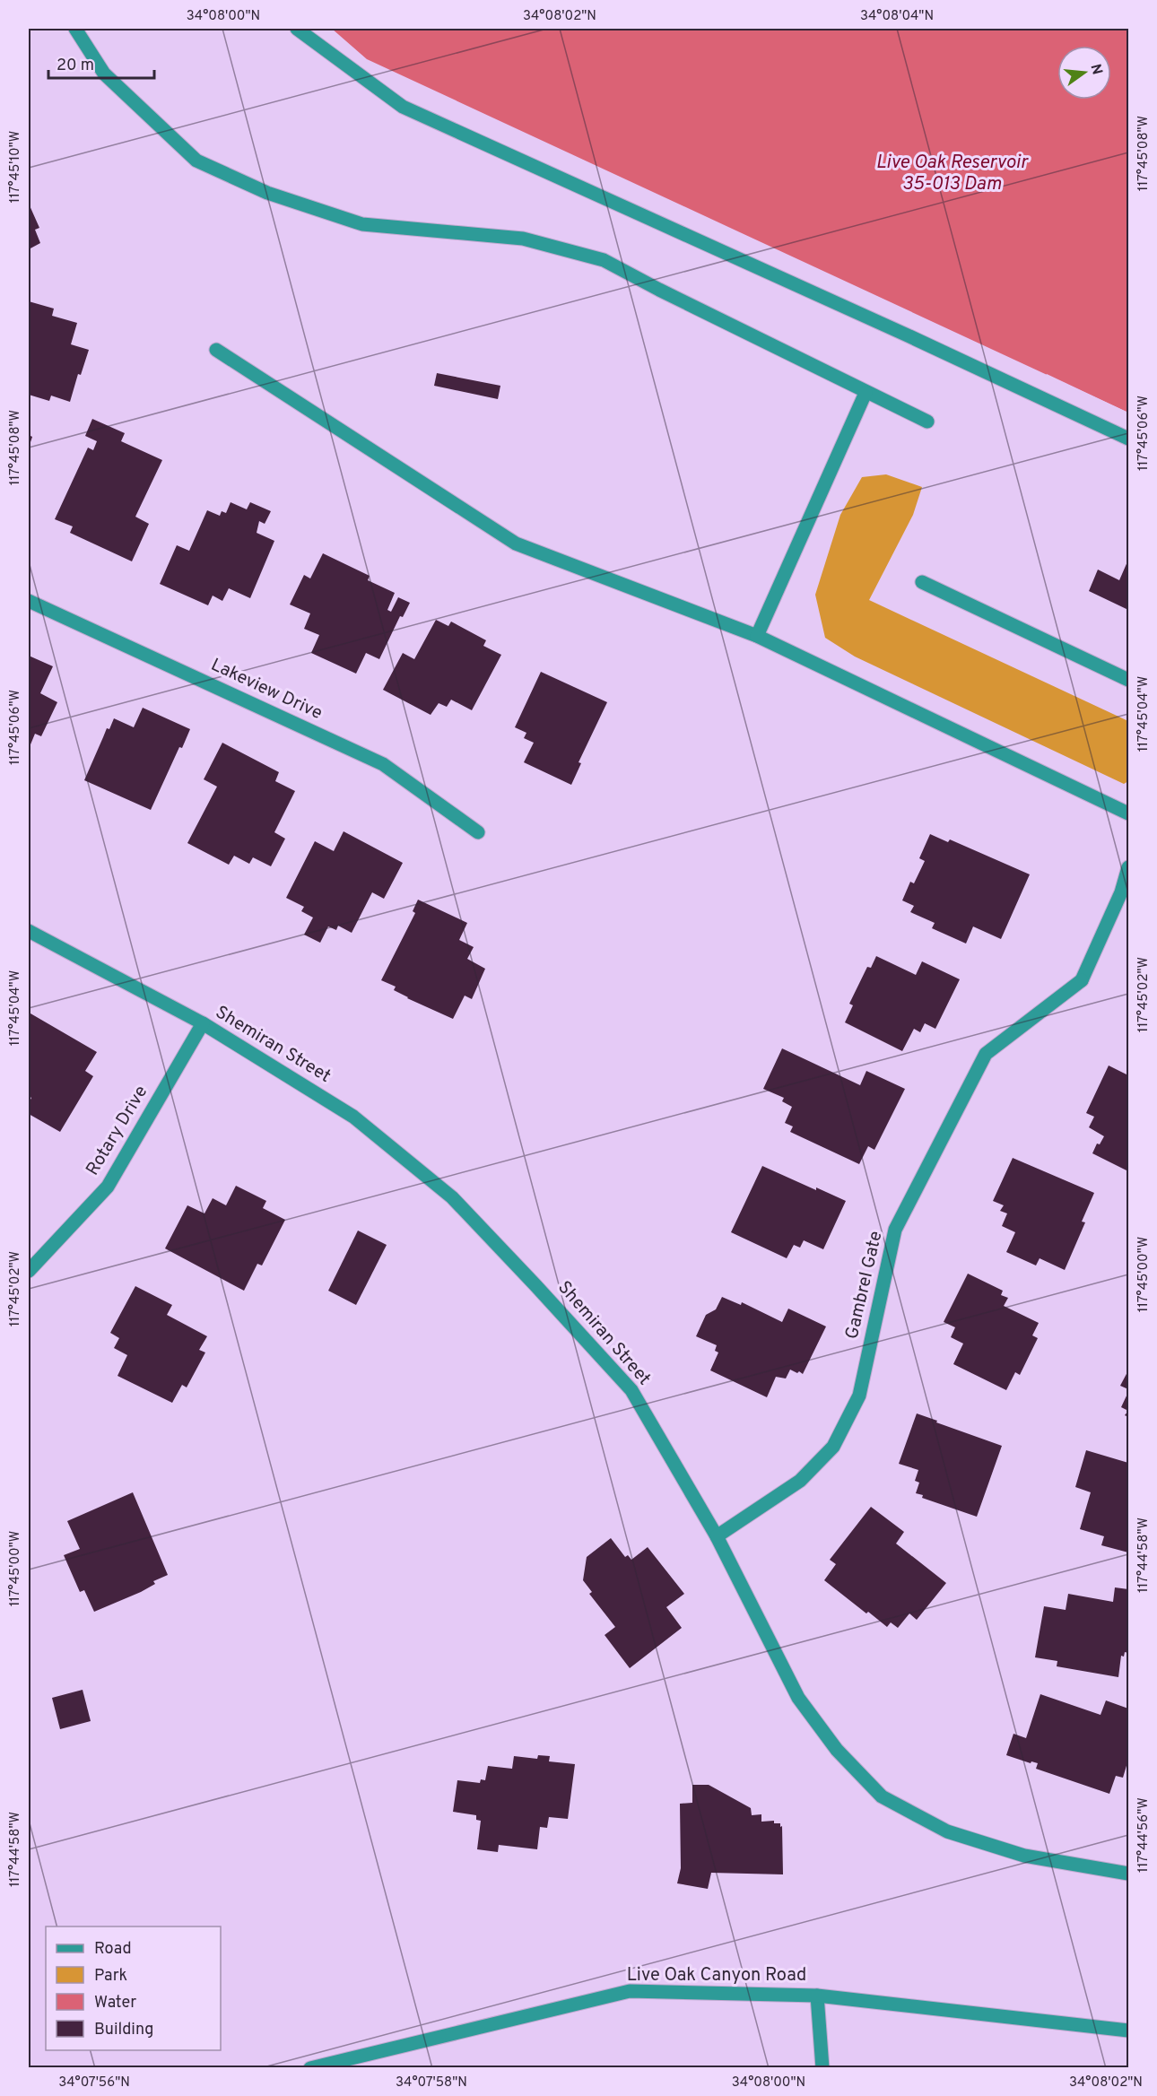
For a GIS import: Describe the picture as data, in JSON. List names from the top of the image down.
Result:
{
  "streets": {
    "street": [
      "Lakeview Drive",
      "Shemiran Street",
      "Rotary Drive",
      "Gambrel Gate",
      "Live Oak Canyon Road"
    ]
  },
  "crossings": [
    ["Shemiran Street", "Rotary Drive"],
    ["Shemiran Street", "Gambrel Gate"]
  ],
  "water": ["Live Oak Reservoir 35-013 Dam"],
  "legend": [
    "Road",
    "Park",
    "Water",
    "Building"
  ],
  "scale_bar": "20 m",
  "north": "right",
  "coordinates": [
    "34°08'00\"N",
    "34°08'02\"N",
    "34°08'04\"N",
    "117°45'08\"W",
    "117°45'10\"W",
    "117°45'06\"W",
    "117°45'04\"W",
    "117°45'02\"W",
    "117°45'00\"W",
    "117°44'58\"W",
    "117°44'56\"W",
    "34°07'56\"N",
    "34°07'58\"N"
  ]
}
